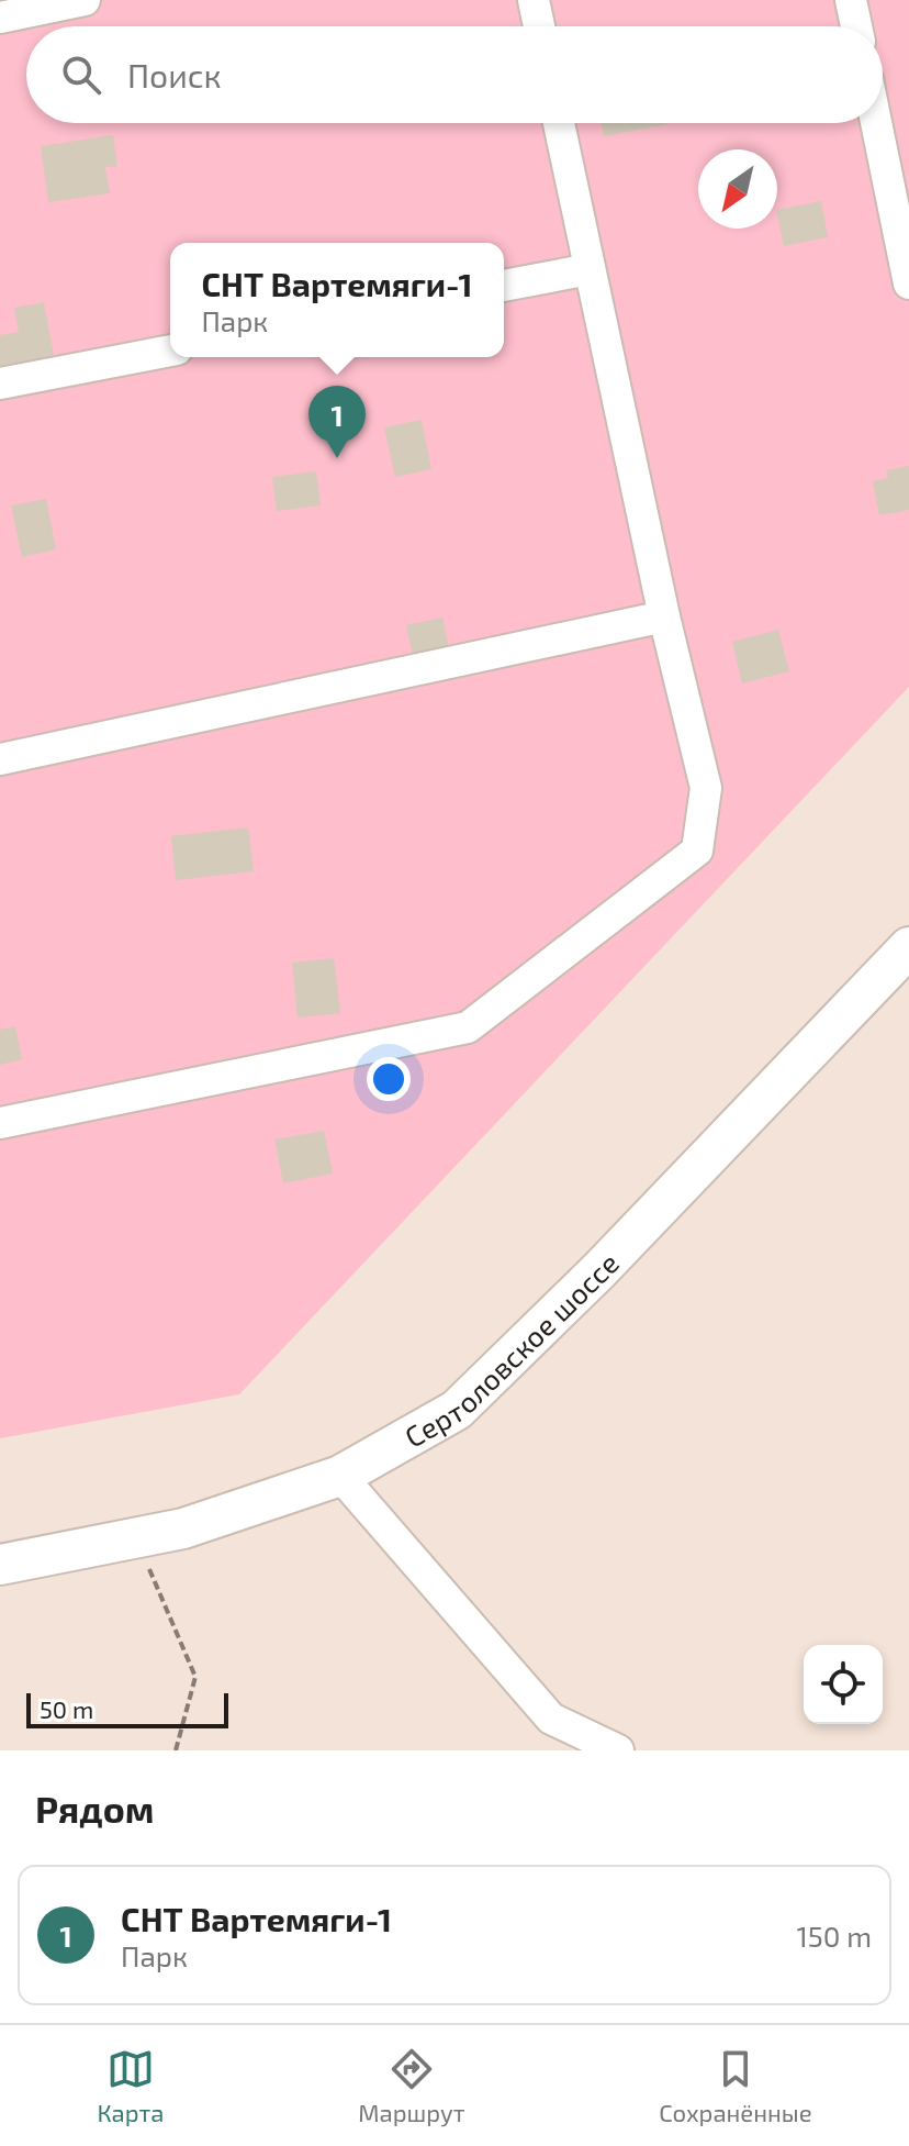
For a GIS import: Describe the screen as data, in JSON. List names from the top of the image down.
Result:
{
  "streets": {
    "main road": ["Сертоловское шоссе"]
  },
  "scale_bar": "50 m",
  "north": "bottom left",
  "page": {
    "search": "Поиск",
    "popup": ["СНТ Вартемяги-1", "Парк"],
    "pins": "1",
    "scale": "50 m",
    "heading": "Рядом",
    "list": [
      {
        "mark": "1",
        "name": "СНТ Вартемяги-1",
        "note": "Парк",
        "value": "150 m"
      }
    ],
    "nav": ["Карта", "Маршрут", "Сохранённые"]
  }
}
